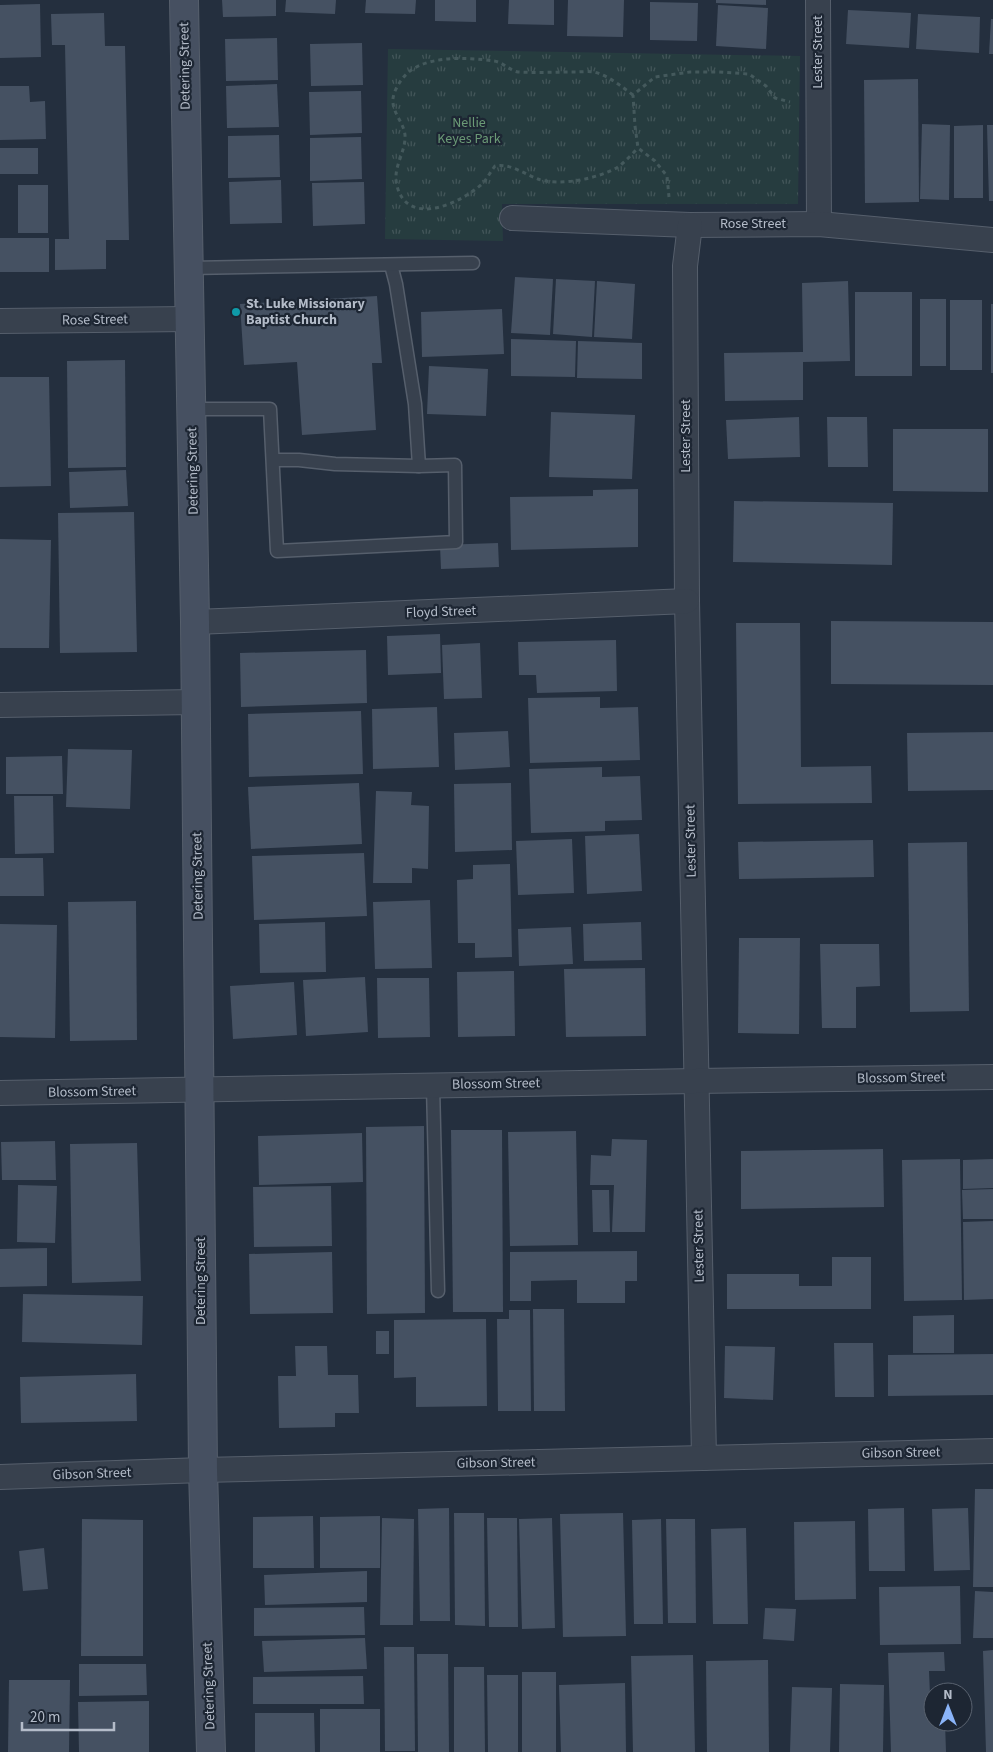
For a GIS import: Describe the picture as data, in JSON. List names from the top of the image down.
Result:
{
  "streets": {
    "street": [
      "Lester Street",
      "Detering Street",
      "Rose Street",
      "Floyd Street",
      "Blossom Street",
      "Gibson Street"
    ]
  },
  "crossings": [
    ["Lester Street", "Rose Street"],
    ["Lester Street", "Floyd Street"],
    ["Lester Street", "Blossom Street"],
    ["Lester Street", "Gibson Street"],
    ["Detering Street", "Rose Street"],
    ["Detering Street", "Floyd Street"],
    ["Detering Street", "Blossom Street"],
    ["Detering Street", "Gibson Street"]
  ],
  "parks": ["Nellie Keyes Park"],
  "places": ["St. Luke Missionary Baptist Church"],
  "scale_bar": "20 m",
  "north": "top"
}
